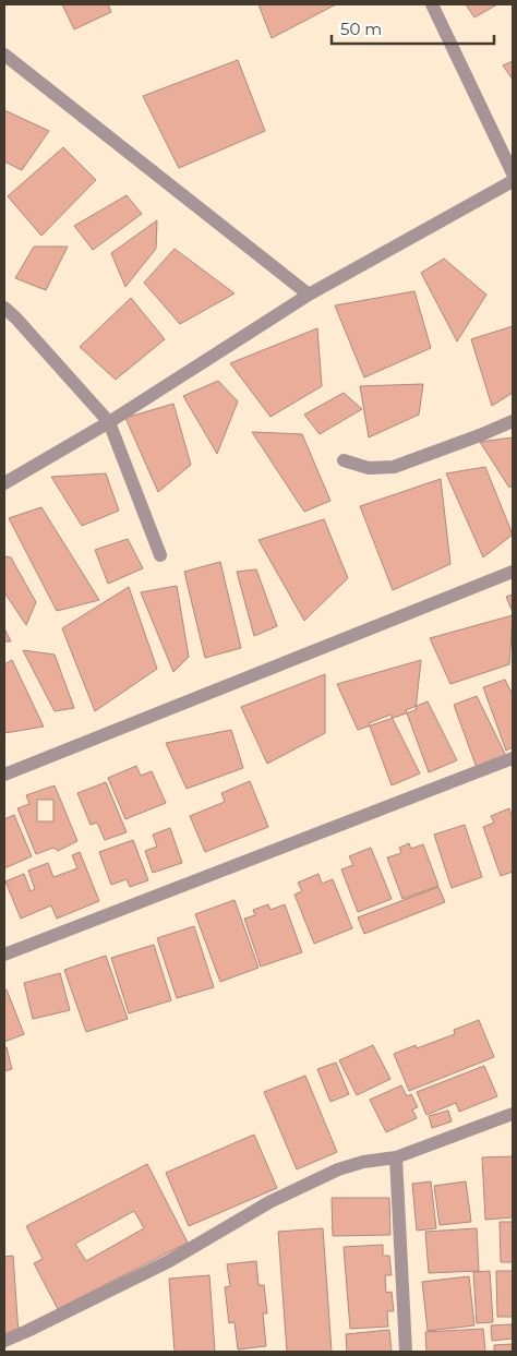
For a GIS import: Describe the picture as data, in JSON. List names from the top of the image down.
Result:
{
  "scale_bar": "50 m"
}
